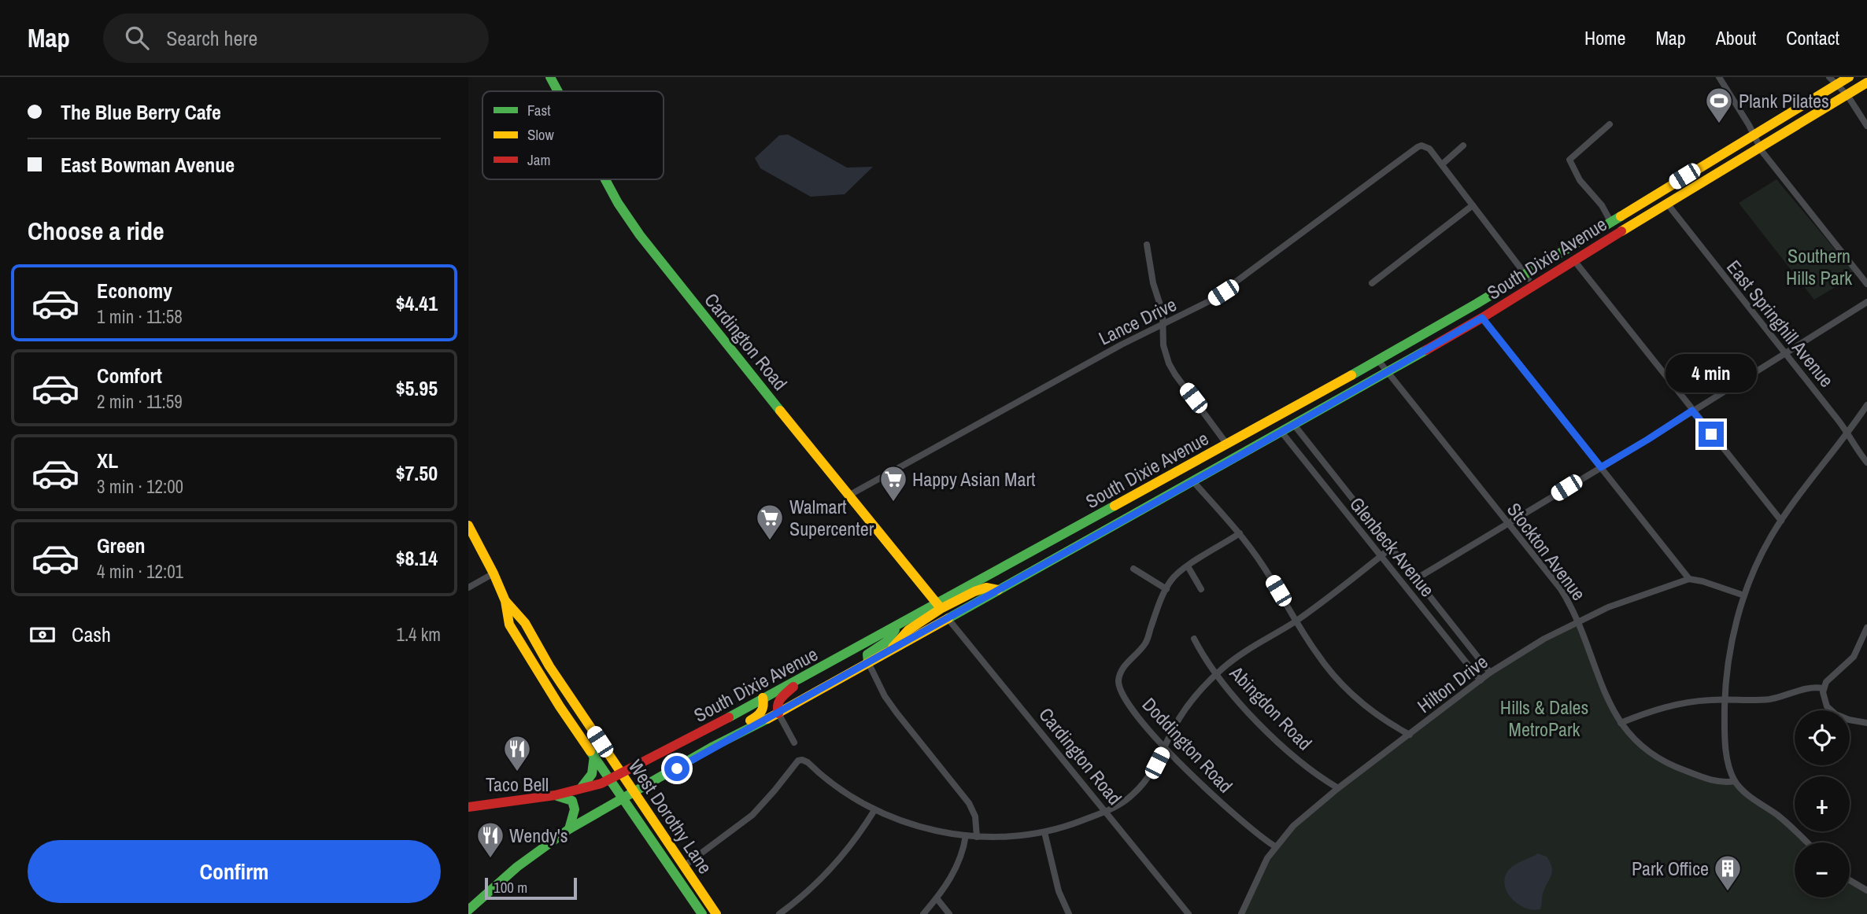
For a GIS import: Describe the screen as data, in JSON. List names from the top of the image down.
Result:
{
  "streets": {
    "main road": ["South Dixie Avenue", "Cardington Road", "West Dorothy Lane"],
    "street": [
      "Lance Drive",
      "East Springhill Avenue",
      "Glenbeck Avenue",
      "Stockton Avenue",
      "Hilton Drive",
      "Abingdon Road",
      "Doddington Road"
    ]
  },
  "crossings": [
    ["South Dixie Avenue", "East Springhill Avenue"],
    ["South Dixie Avenue", "Cardington Road"],
    ["South Dixie Avenue", "Glenbeck Avenue"],
    ["South Dixie Avenue", "Stockton Avenue"],
    ["South Dixie Avenue", "West Dorothy Lane"],
    ["Lance Drive", "Cardington Road"],
    ["Glenbeck Avenue", "Hilton Drive"],
    ["Stockton Avenue", "Hilton Drive"],
    ["Hilton Drive", "Abingdon Road"],
    ["Hilton Drive", "Doddington Road"]
  ],
  "parks": ["Southern Hills Park", "Hills & Dales MetroPark"],
  "places": {
    "sports": ["Plank Pilates"],
    "supermarket": ["Happy Asian Mart", "Walmart Supercenter"],
    "restaurant": ["Taco Bell", "Wendy's"],
    "building": ["Park Office"]
  },
  "legend": ["Fast", "Slow", "Jam"],
  "scale_bar": "100 m",
  "page": {
    "header": "Map",
    "search": "Search here",
    "nav": [
      "Home",
      "Map",
      "About",
      "Contact"
    ],
    "banner": ["The Blue Berry Cafe", "East Bowman Avenue"],
    "heading": "Choose a ride",
    "list": [
      {
        "name": "Economy",
        "note": "1 min · 11:58",
        "value": "$4.41"
      },
      {
        "name": "Comfort",
        "note": "2 min · 11:59",
        "value": "$5.95"
      },
      {
        "name": "XL",
        "note": "3 min · 12:00",
        "value": "$7.50"
      },
      {
        "name": "Green",
        "note": "4 min · 12:01",
        "value": "$8.14"
      }
    ],
    "bubble": "4 min",
    "pay": ["Cash", "1.4 km"],
    "map_buttons": ["+", "−"],
    "buttons": "Confirm",
    "scale": "100 m"
  }
}
